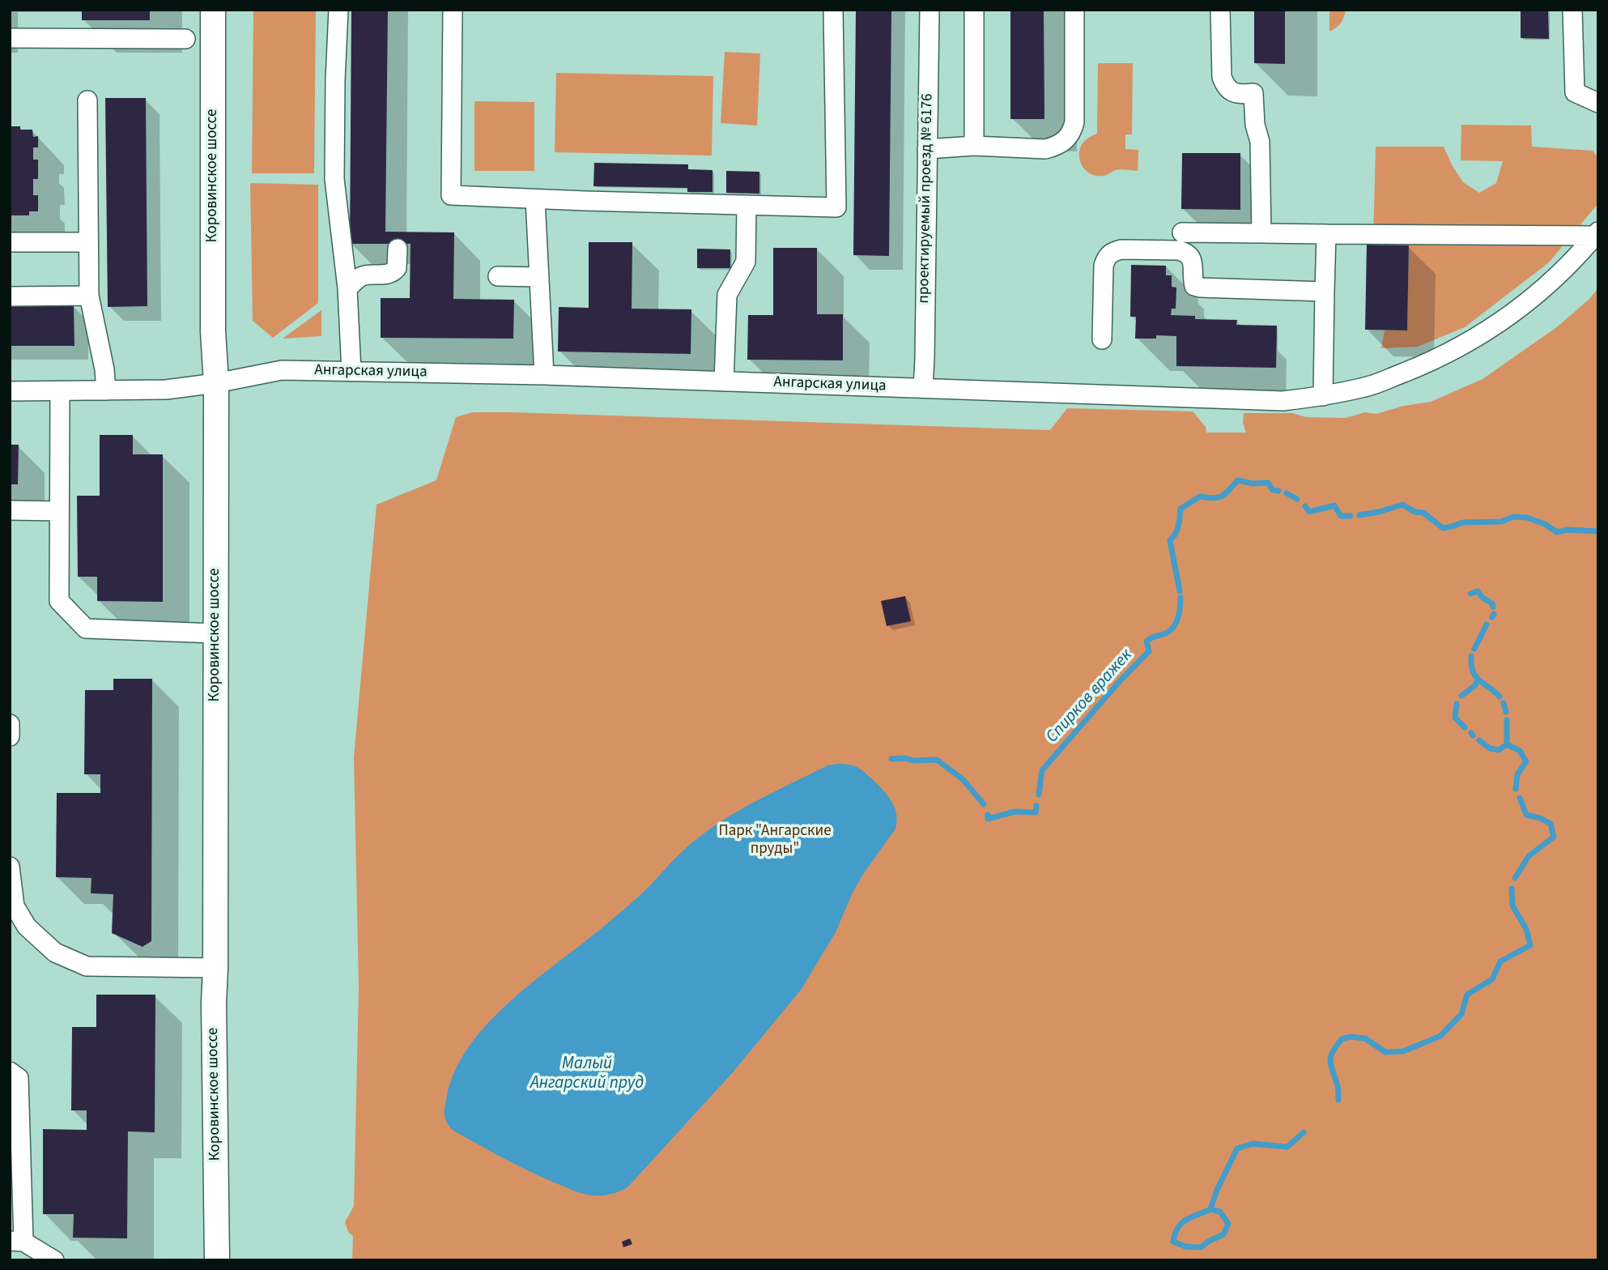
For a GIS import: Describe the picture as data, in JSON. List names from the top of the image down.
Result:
{
  "streets": {
    "main road": ["Коровинское шоссе"],
    "street": ["проектируемый проезд № 6176", "Ангарская улица"]
  },
  "crossings": [
    ["Коровинское шоссе", "Ангарская улица"],
    ["проектируемый проезд № 6176", "Ангарская улица"]
  ],
  "water": ["Спирков вражек", "Малый Ангарский пруд"],
  "parks": ["Парк \"Ангарские пруды\""]
}
